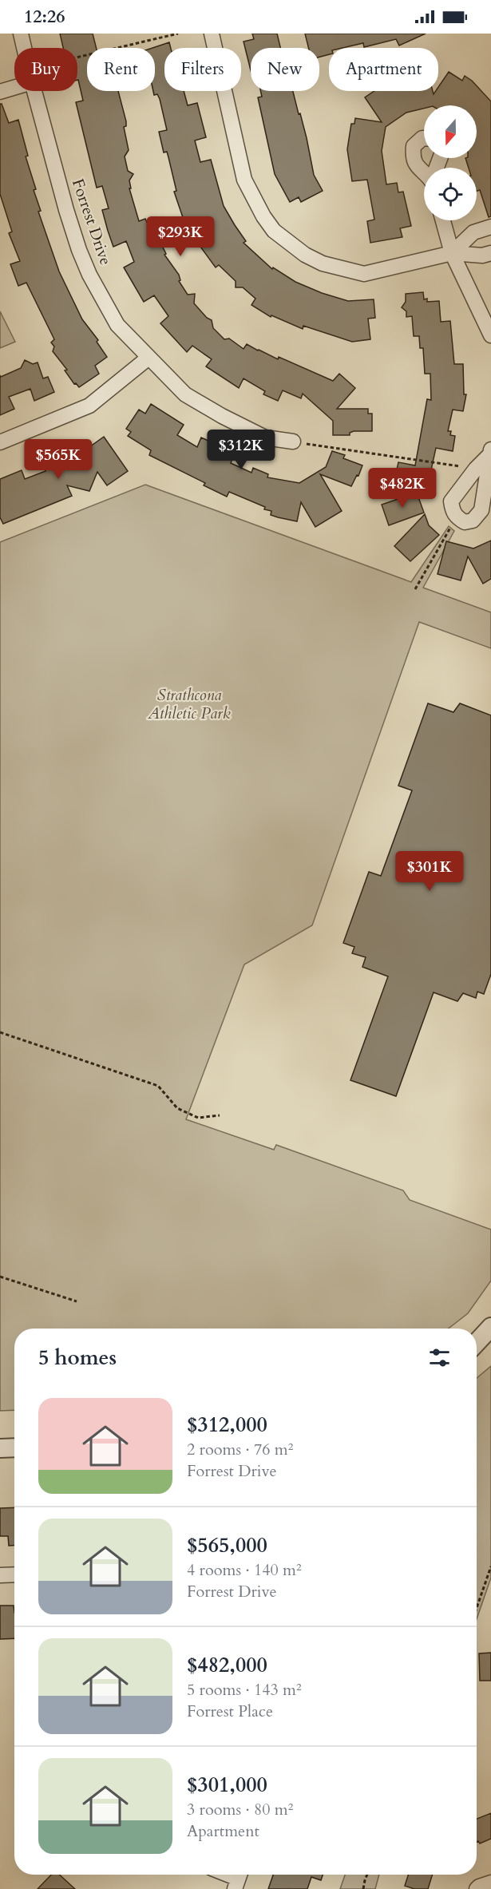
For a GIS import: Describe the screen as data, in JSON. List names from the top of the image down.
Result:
{
  "streets": {
    "street": ["Forrest Drive"]
  },
  "parks": ["Strathcona Athletic Park"],
  "north": "bottom",
  "page": {
    "status": "12:26",
    "chip": [
      "Buy",
      "Rent",
      "Filters",
      "New",
      "Apartment"
    ],
    "price": [
      "$293K",
      "$312K",
      "$565K",
      "$482K",
      "$301K"
    ],
    "heading": "5 homes",
    "list": [
      {
        "name": "$312,000",
        "note": "2 rooms · 76 m² · Forrest Drive"
      },
      {
        "name": "$565,000",
        "note": "4 rooms · 140 m² · Forrest Drive"
      },
      {
        "name": "$482,000",
        "note": "5 rooms · 143 m² · Forrest Place"
      },
      {
        "name": "$301,000",
        "note": "3 rooms · 80 m² · Apartment"
      }
    ]
  }
}
